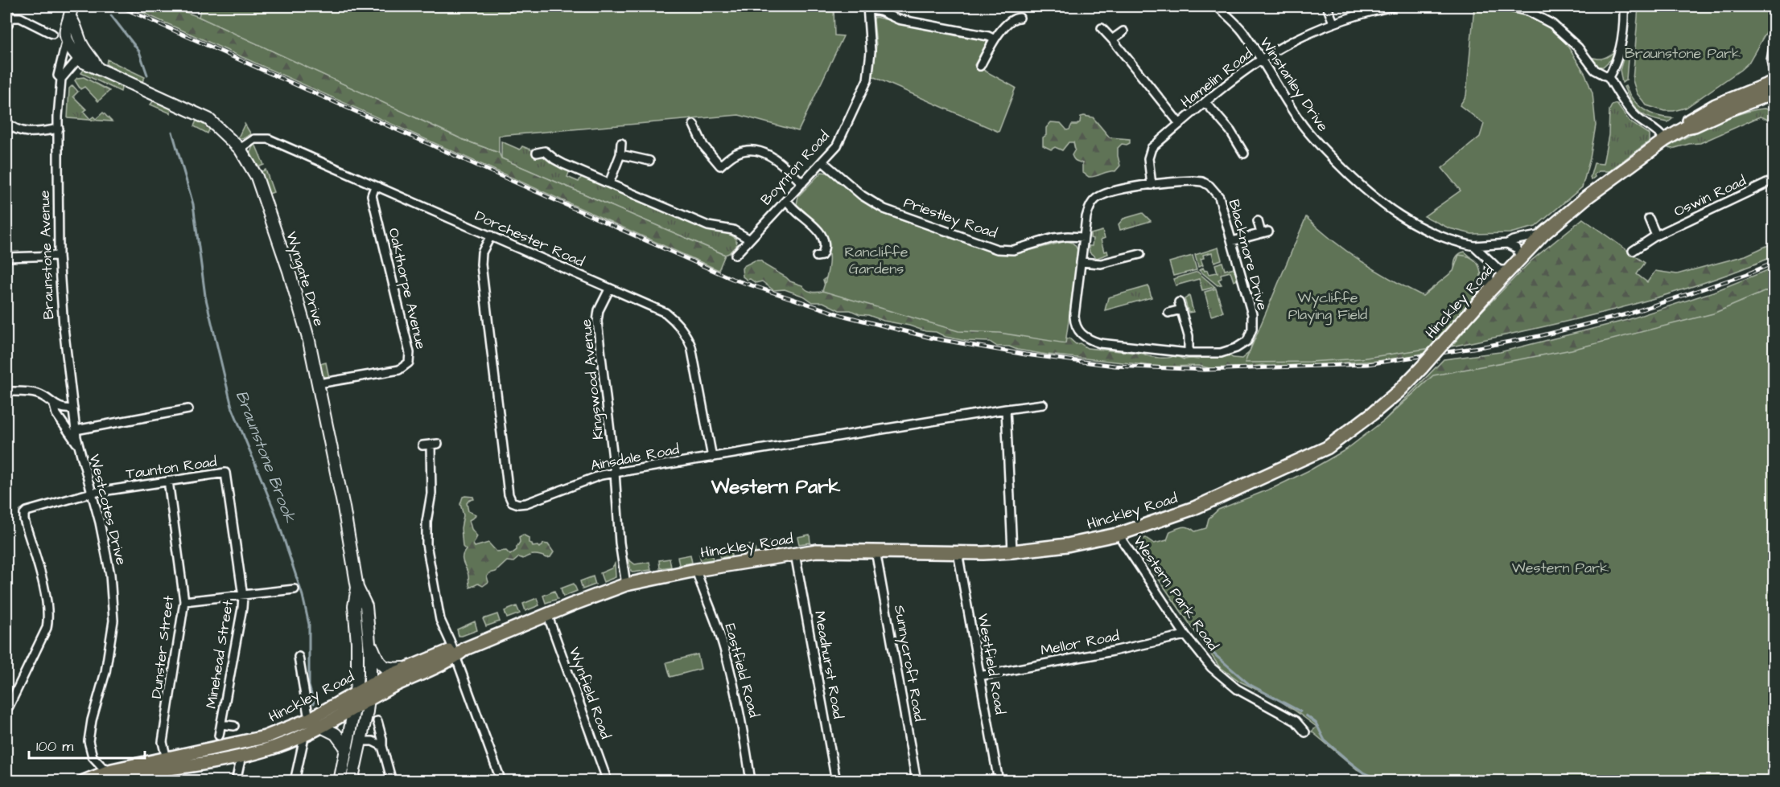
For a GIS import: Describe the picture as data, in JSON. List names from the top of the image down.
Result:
{
  "streets": {
    "main road": ["Hinckley Road"],
    "street": [
      "Hamelin Road",
      "Winstanley Drive",
      "Boynton Road",
      "Oswin Road",
      "Priestley Road",
      "Dorchester Road",
      "Braunstone Avenue",
      "Blackmore Drive",
      "Wyngate Drive",
      "Oakthorpe Avenue",
      "Kingswood Avenue",
      "Ainsdale Road",
      "Taunton Road",
      "Westcotes Drive",
      "Western Park Road",
      "Mellor Road",
      "Dunster Street",
      "Minehead Street",
      "Sunnycroft Road",
      "Westfield Road",
      "Meadhurst Road",
      "Eastfield Road",
      "Wynfield Road"
    ]
  },
  "crossings": [
    ["Hamelin Road", "Winstanley Drive"],
    ["Hamelin Road", "Blackmore Drive"],
    ["Winstanley Drive", "Hinckley Road"],
    ["Boynton Road", "Priestley Road"],
    ["Priestley Road", "Blackmore Drive"],
    ["Dorchester Road", "Wyngate Drive"],
    ["Dorchester Road", "Oakthorpe Avenue"],
    ["Dorchester Road", "Kingswood Avenue"],
    ["Dorchester Road", "Ainsdale Road"],
    ["Braunstone Avenue", "Wyngate Drive"],
    ["Braunstone Avenue", "Westcotes Drive"],
    ["Wyngate Drive", "Oakthorpe Avenue"],
    ["Wyngate Drive", "Hinckley Road"],
    ["Hinckley Road", "Kingswood Avenue"],
    ["Hinckley Road", "Westcotes Drive"],
    ["Hinckley Road", "Western Park Road"],
    ["Hinckley Road", "Dunster Street"],
    ["Hinckley Road", "Sunnycroft Road"],
    ["Hinckley Road", "Westfield Road"],
    ["Hinckley Road", "Meadhurst Road"],
    ["Hinckley Road", "Eastfield Road"],
    ["Hinckley Road", "Wynfield Road"],
    ["Kingswood Avenue", "Ainsdale Road"],
    ["Taunton Road", "Westcotes Drive"],
    ["Taunton Road", "Dunster Street"],
    ["Taunton Road", "Minehead Street"],
    ["Western Park Road", "Mellor Road"],
    ["Mellor Road", "Westfield Road"]
  ],
  "districts": ["Western Park"],
  "water": ["Braunstone Brook"],
  "parks": [
    "Braunstone Park",
    "Rancliffe Gardens",
    "Wycliffe Playing Field",
    "Western Park"
  ],
  "scale_bar": "100 m"
}
